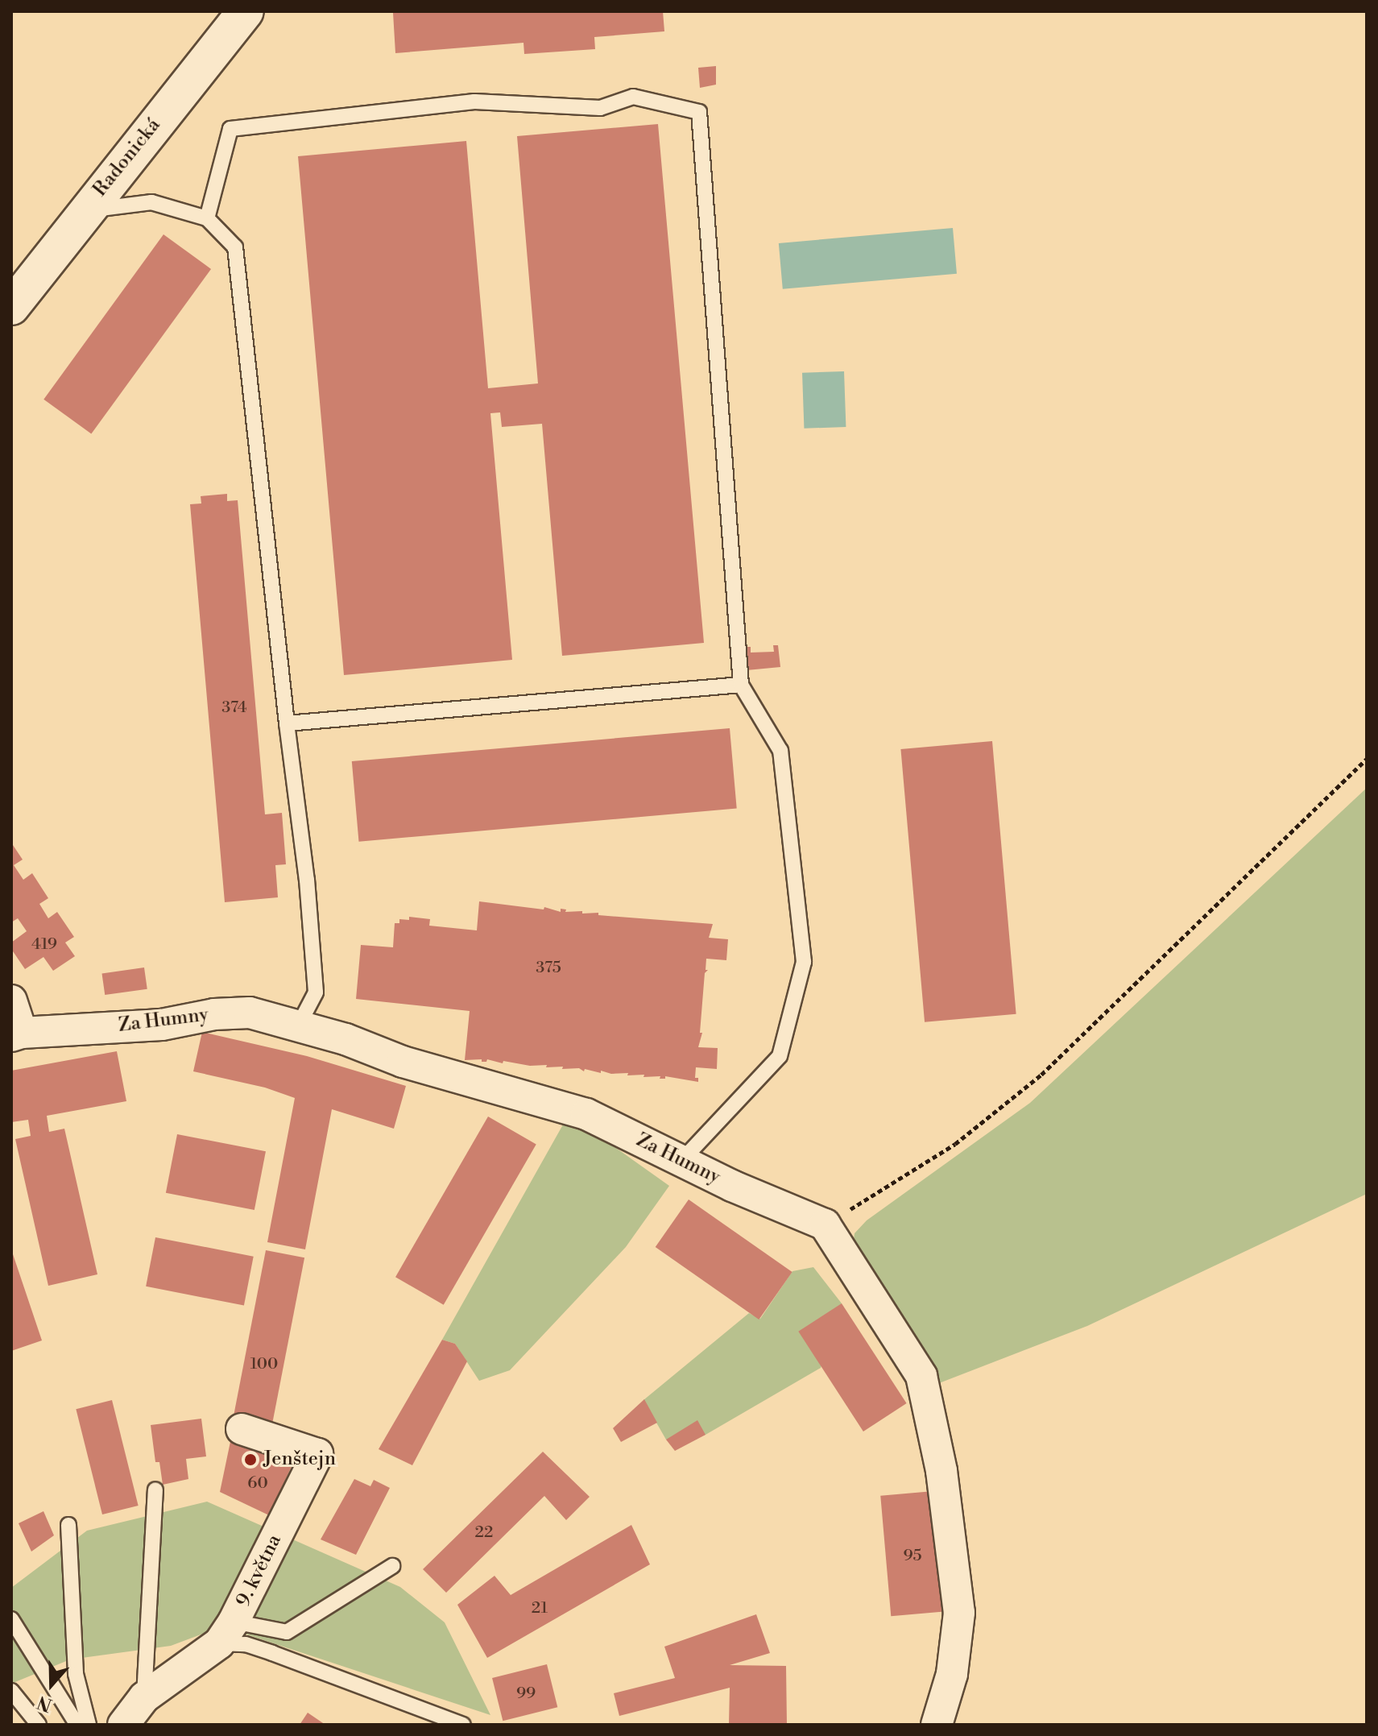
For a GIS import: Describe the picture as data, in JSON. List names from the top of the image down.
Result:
{
  "streets": {
    "street": ["Radonická", "Za Humny", "9. května"]
  },
  "places": ["Jenštejn"],
  "house_numbers": [
    "374",
    "419",
    "375",
    "100",
    "60",
    "22",
    "95",
    "21",
    "99"
  ],
  "north": "bottom"
}
